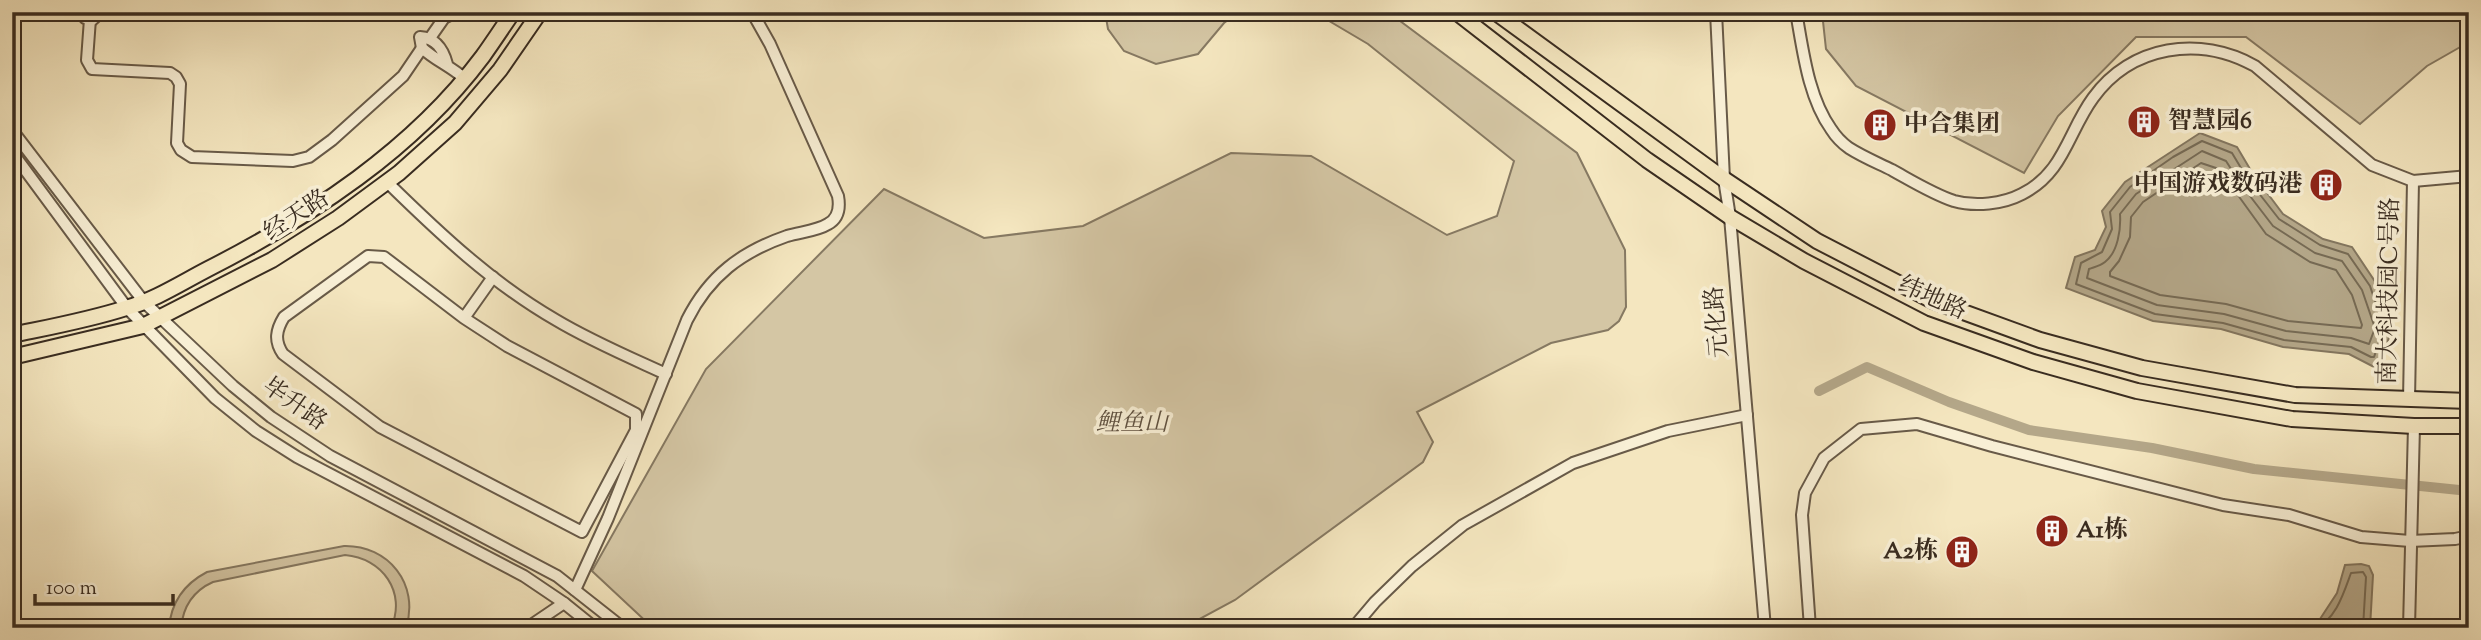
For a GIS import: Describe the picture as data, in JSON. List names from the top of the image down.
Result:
{
  "streets": {
    "main road": ["经天路", "纬地路"],
    "street": ["南大科技园C号路", "元化路", "毕升路"]
  },
  "crossings": [
    ["经天路", "毕升路"],
    ["南大科技园C号路", "纬地路"],
    ["纬地路", "元化路"]
  ],
  "parks": ["鲤鱼山"],
  "places": {
    "building": [
      "智慧园6",
      "中合集团",
      "中国游戏数码港",
      "A1栋",
      "A2栋"
    ]
  },
  "scale_bar": "100 m"
}
